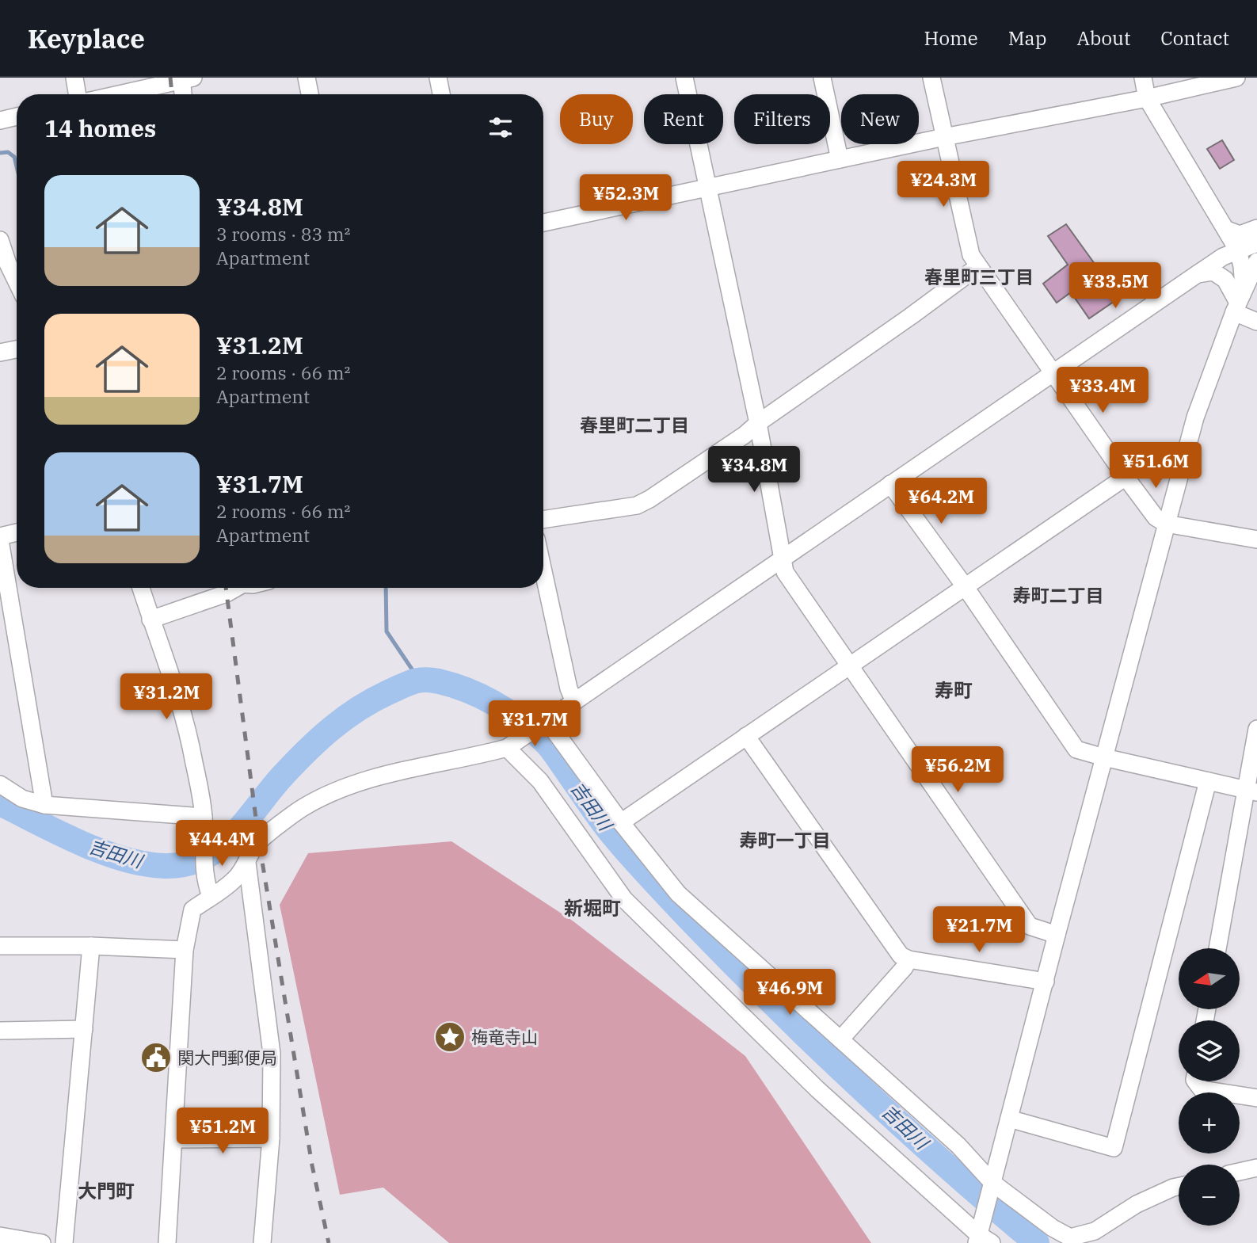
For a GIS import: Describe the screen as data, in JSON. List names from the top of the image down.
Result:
{
  "districts": [
    "春里町三丁目",
    "春里町二丁目",
    "寿町二丁目",
    "寿町",
    "寿町一丁目",
    "新堀町",
    "大門町"
  ],
  "water": ["吉田川"],
  "places": {
    "place": ["梅竜寺山"],
    "public building": ["関大門郵便局"]
  },
  "north": "left",
  "page": {
    "header": "Keyplace",
    "nav": [
      "Home",
      "Map",
      "About",
      "Contact"
    ],
    "chip": [
      "Buy",
      "Rent",
      "Filters",
      "New"
    ],
    "heading": "14 homes",
    "price": [
      "¥24.3M",
      "¥52.3M",
      "¥33.5M",
      "¥33.4M",
      "¥51.6M",
      "¥34.8M",
      "¥64.2M",
      "¥31.2M",
      "¥31.7M",
      "¥56.2M",
      "¥44.4M",
      "¥21.7M",
      "¥46.9M",
      "¥51.2M"
    ],
    "list": [
      {
        "name": "¥34.8M",
        "note": "3 rooms · 83 m² · Apartment"
      },
      {
        "name": "¥31.2M",
        "note": "2 rooms · 66 m² · Apartment"
      },
      {
        "name": "¥31.7M",
        "note": "2 rooms · 66 m² · Apartment"
      }
    ],
    "map_buttons": ["+", "−"]
  }
}
